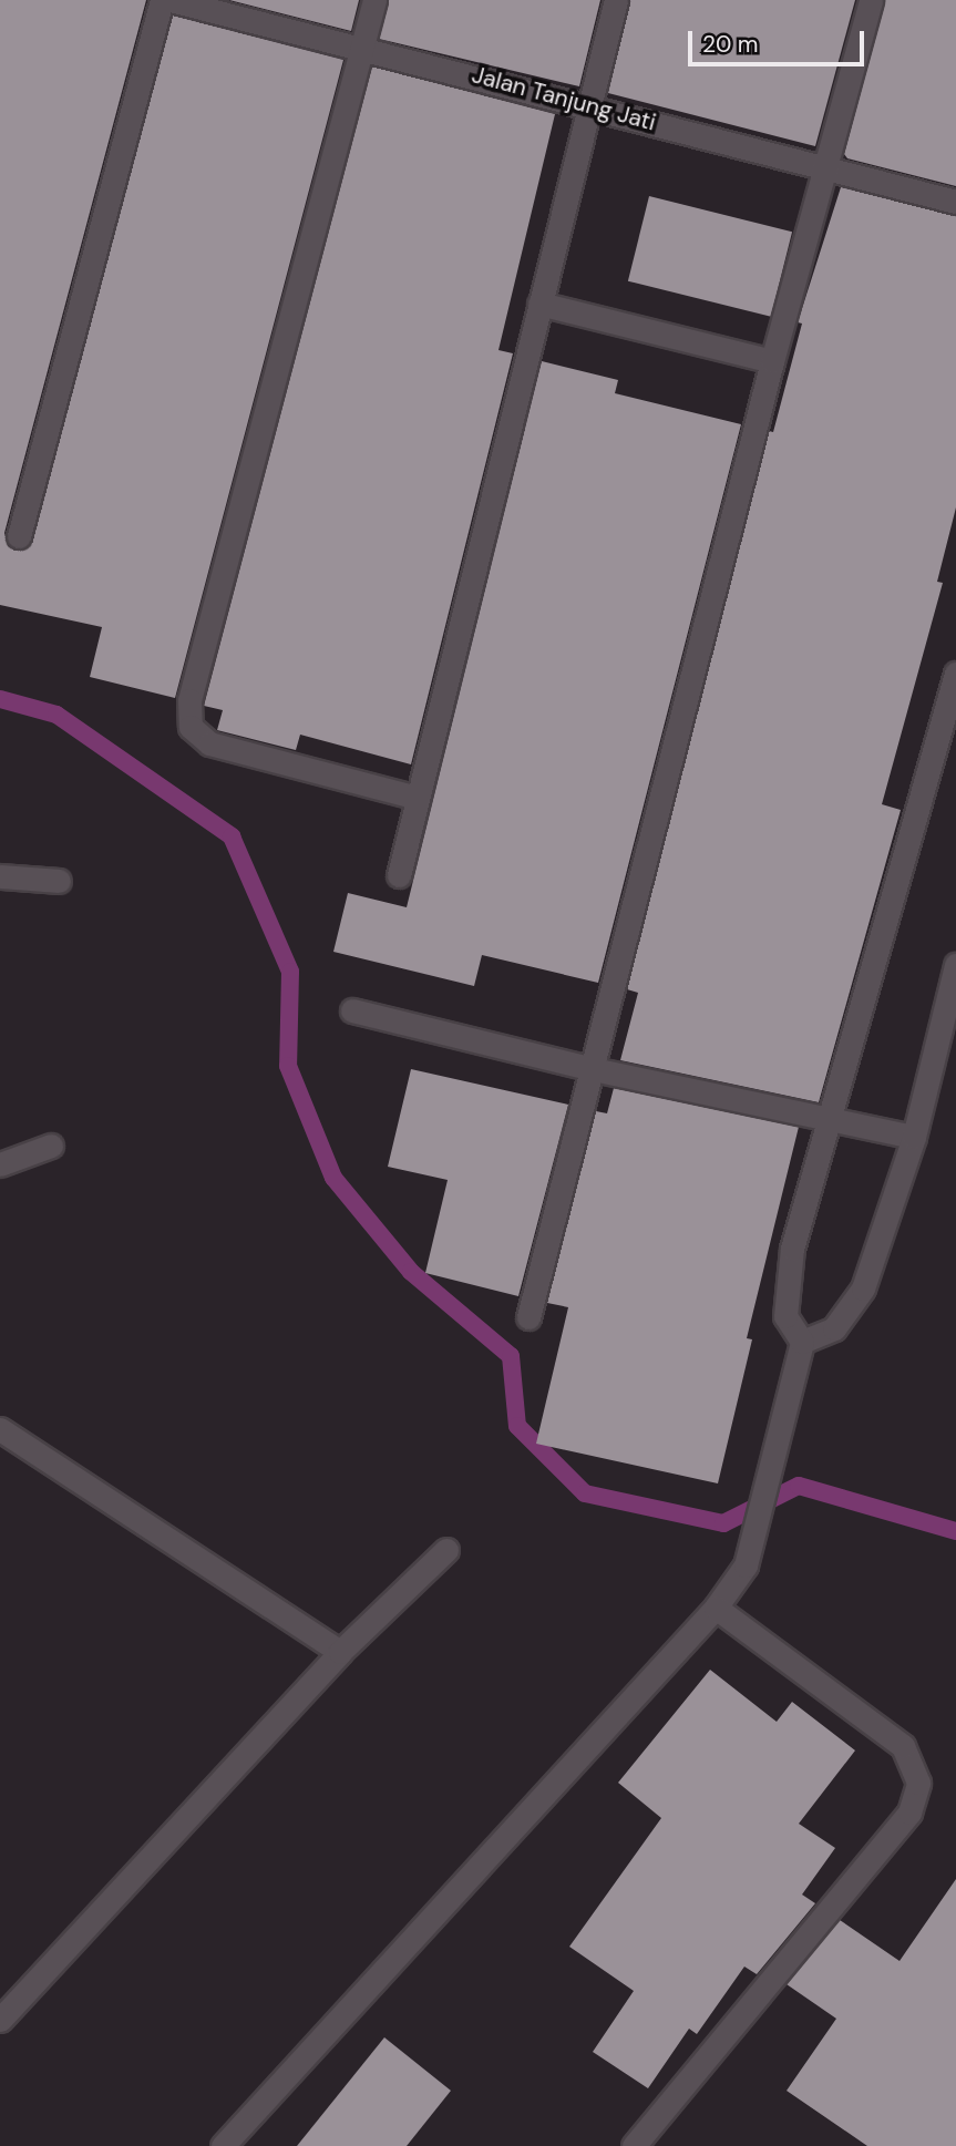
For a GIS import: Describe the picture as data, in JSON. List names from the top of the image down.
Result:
{
  "streets": {
    "street": ["Jalan Tanjung Jati"]
  },
  "scale_bar": "20 m"
}
